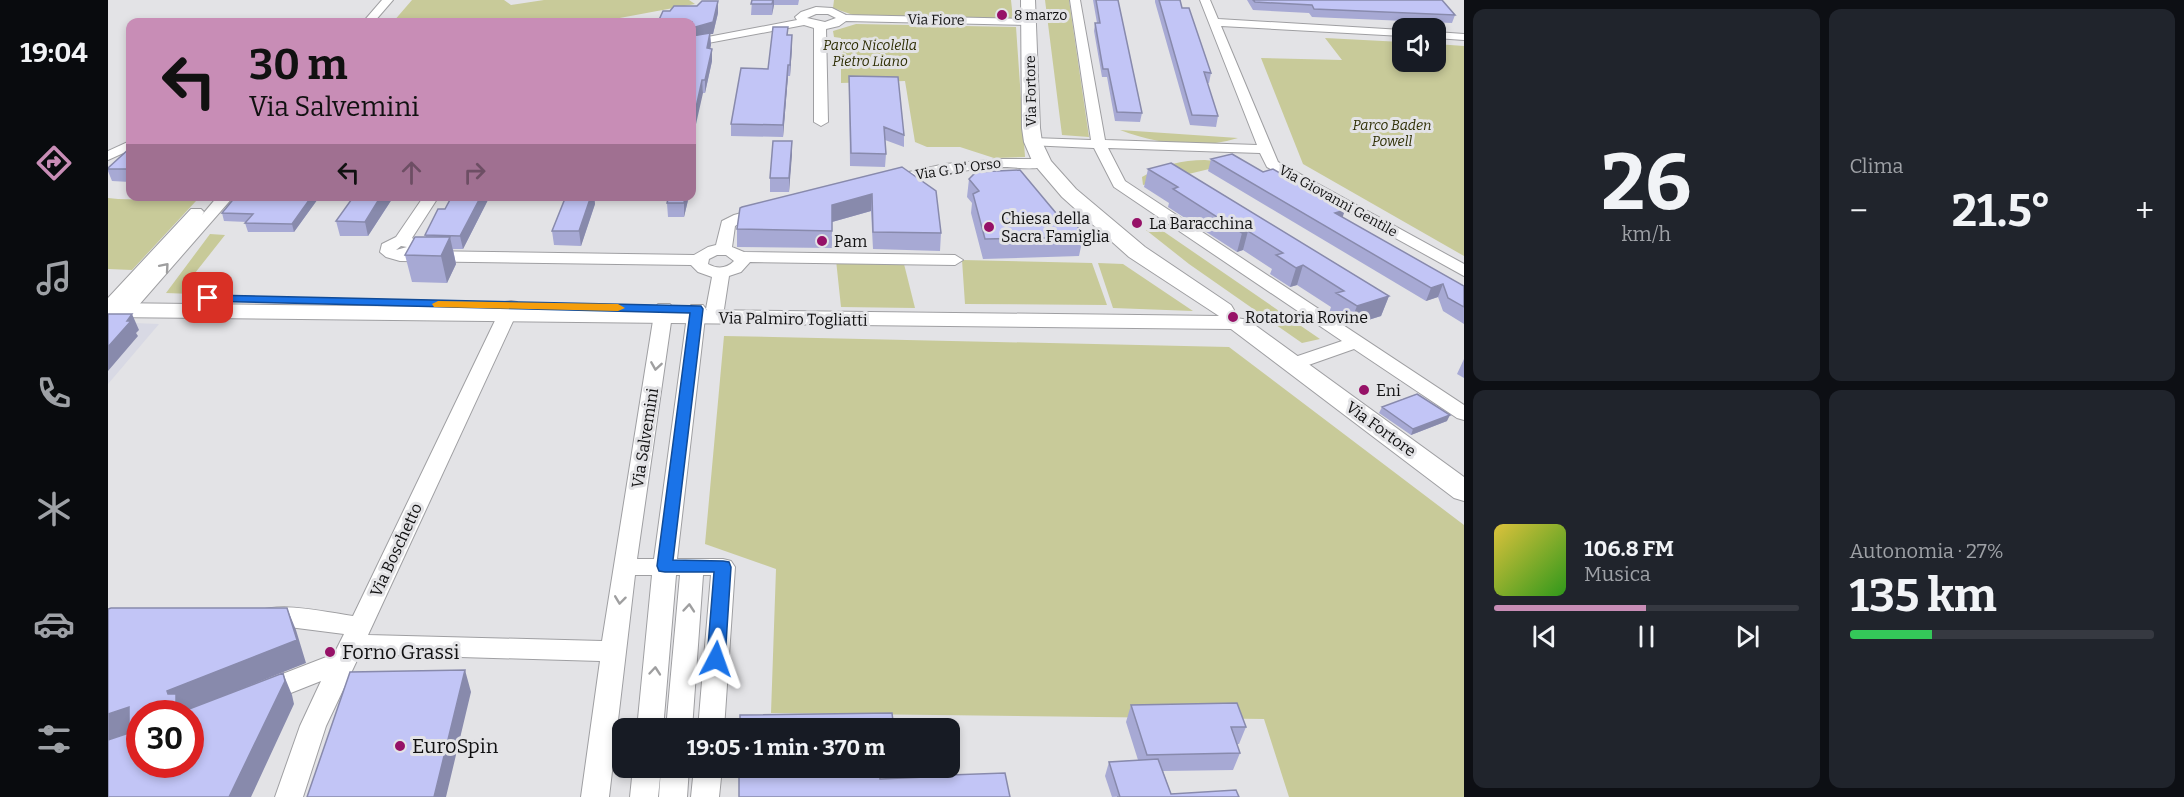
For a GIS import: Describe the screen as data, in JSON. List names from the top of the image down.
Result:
{
  "streets": {
    "street": [
      "Via Fiore",
      "Via Fortore",
      "Via G. D' Orso",
      "Via Giovanni Gentile",
      "Via Palmiro Togliatti",
      "Via Salvemini",
      "Via Boschetto"
    ]
  },
  "crossings": [
    ["Via Fiore", "Via Fortore"],
    ["Via Fortore", "Via G. D' Orso"],
    ["Via Fortore", "Via Palmiro Togliatti"],
    ["Via Palmiro Togliatti", "Via Salvemini"],
    ["Via Palmiro Togliatti", "Via Boschetto"]
  ],
  "parks": ["Parco Nicolella Pietro Liano", "Parco Baden Powell"],
  "places": [
    "8 marzo",
    "La Baracchina",
    "Chiesa della Sacra Famiglia",
    "Pam",
    "Rotatoria Rovine",
    "Eni",
    "Forno Grassi",
    "EuroSpin"
  ],
  "page": {
    "tabs": "19:04",
    "tile": [
      ["26", "km/h"],
      "Clima",
      ["Autonomia · 27%", "135 km"]
    ],
    "turn": ["30 m", "Via Salvemini"],
    "heat": ["−", "21.5°", "+"],
    "song": ["106.8 FM", "Musica"],
    "limit": "30",
    "trip": "19:05 · 1 min · 370 m"
  }
}
